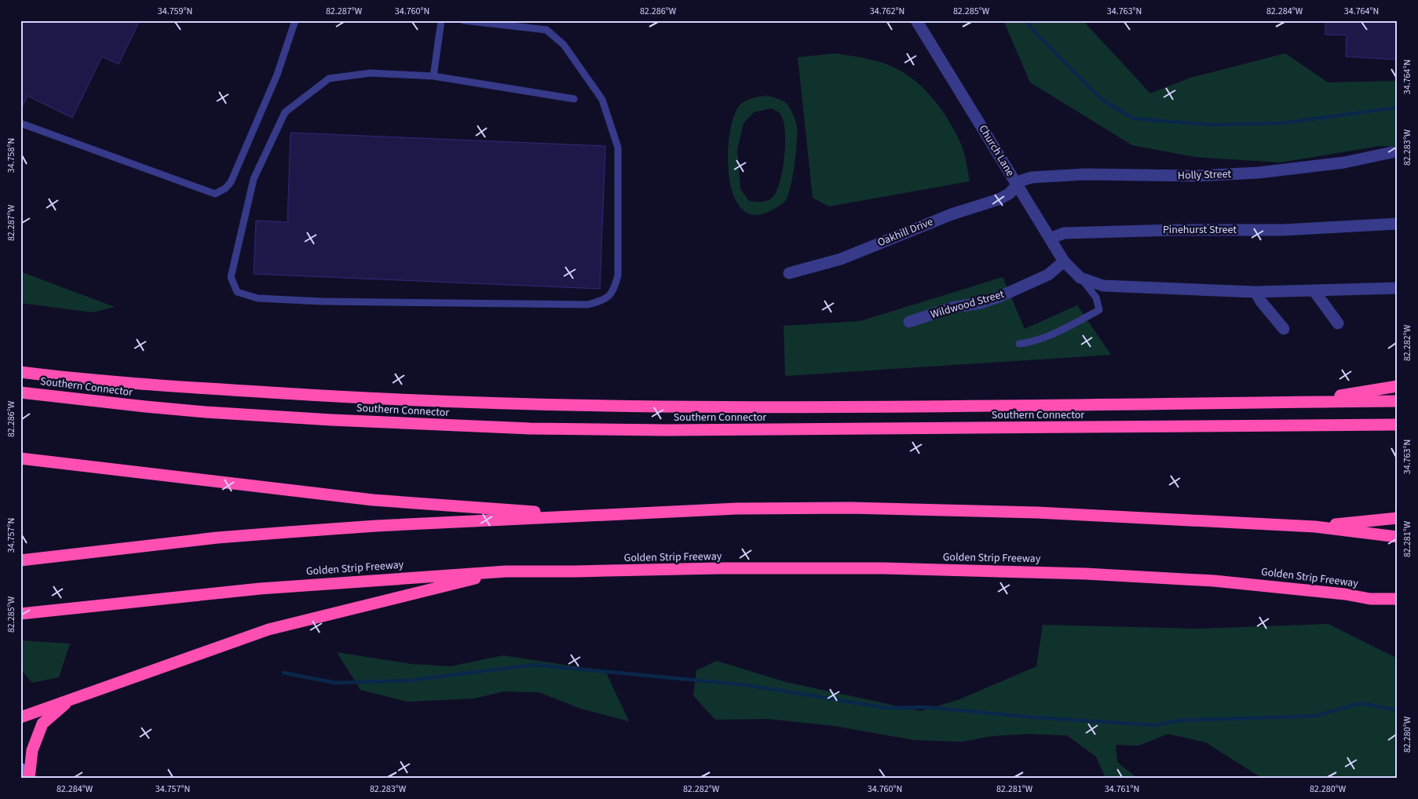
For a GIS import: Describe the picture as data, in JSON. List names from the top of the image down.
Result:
{
  "streets": {
    "highway": ["Southern Connector", "Golden Strip Freeway"],
    "street": [
      "Church Lane",
      "Holly Street",
      "Pinehurst Street",
      "Oakhill Drive",
      "Wildwood Street"
    ]
  },
  "crossings": [
    ["Church Lane", "Holly Street"],
    ["Church Lane", "Pinehurst Street"],
    ["Church Lane", "Oakhill Drive"],
    ["Church Lane", "Wildwood Street"],
    ["Holly Street", "Oakhill Drive"]
  ],
  "coordinates": [
    "34.759°N",
    "82.287°W",
    "34.760°N",
    "82.286°W",
    "34.762°N",
    "82.285°W",
    "34.763°N",
    "82.284°W",
    "34.764°N",
    "82.283°W",
    "34.758°N",
    "82.282°W",
    "34.757°N",
    "82.281°W",
    "82.280°W",
    "34.761°N"
  ]
}
